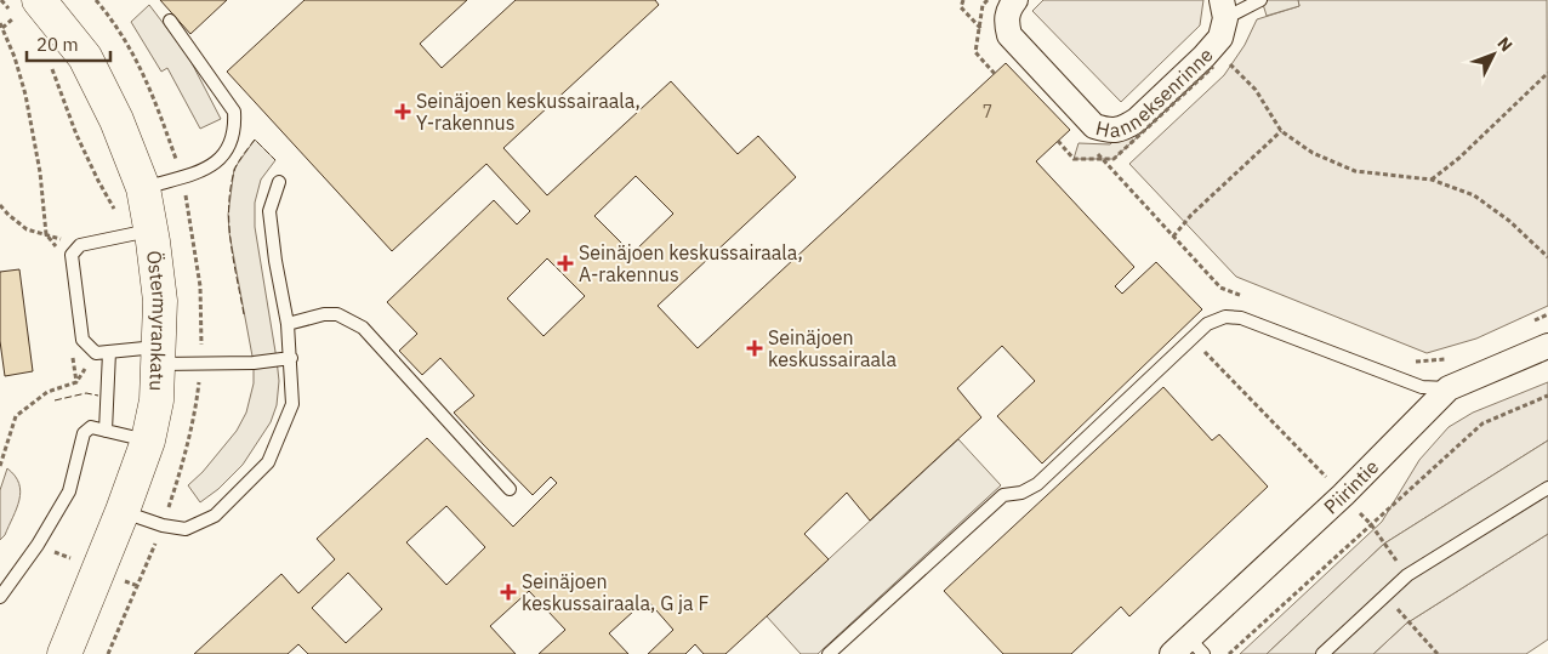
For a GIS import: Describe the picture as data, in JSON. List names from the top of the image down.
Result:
{
  "streets": {
    "street": ["Hanneksenrinne", "Östermyrankatu", "Piirintie"]
  },
  "places": {
    "health": [
      "Seinäjoen keskussairaala, Y-rakennus",
      "Seinäjoen keskussairaala, A-rakennus",
      "Seinäjoen keskussairaala",
      "Seinäjoen keskussairaala, G ja F"
    ]
  },
  "house_numbers": ["7"],
  "scale_bar": "20 m",
  "north": "top right"
}
